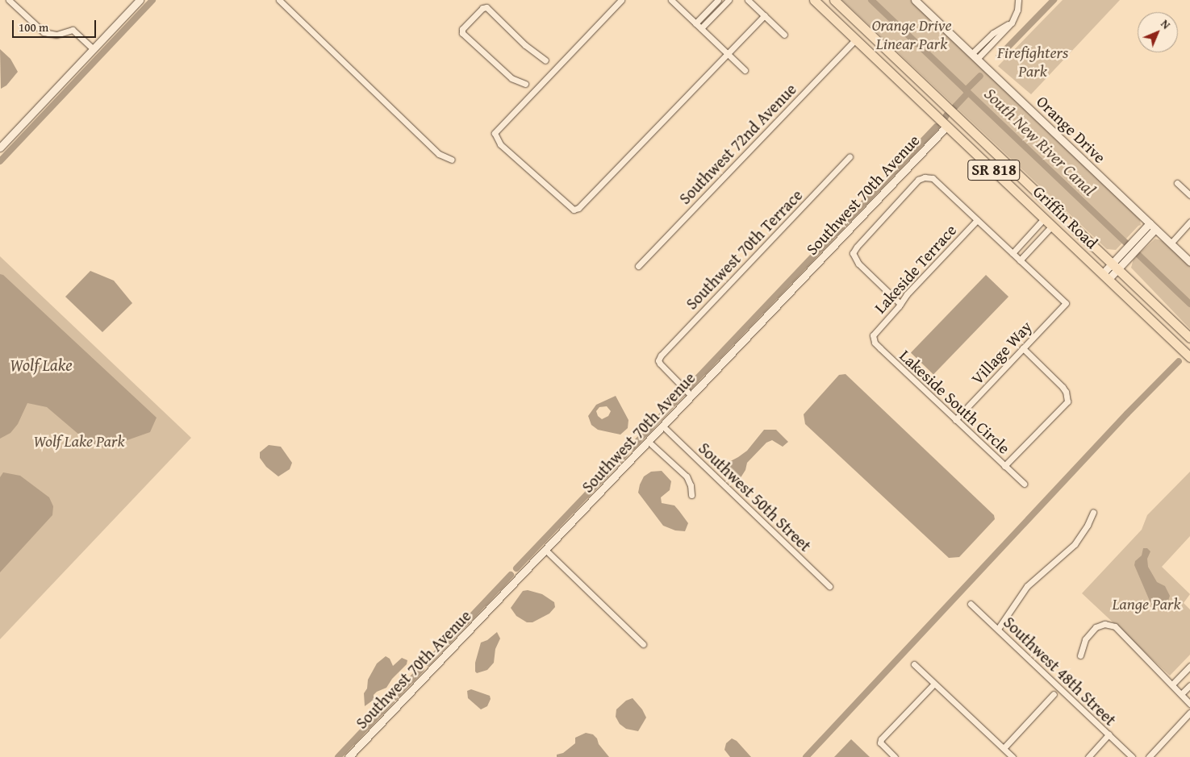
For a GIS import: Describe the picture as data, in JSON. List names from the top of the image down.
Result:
{
  "streets": {
    "main road": ["SR 818", "Griffin Road"],
    "street": [
      "Orange Drive",
      "Southwest 72nd Avenue",
      "Southwest 70th Avenue",
      "Southwest 70th Terrace",
      "Lakeside Terrace",
      "Village Way",
      "Lakeside South Circle",
      "Southwest 50th Street",
      "Southwest 48th Street"
    ]
  },
  "crossings": [
    ["Southwest 72nd Avenue", "Griffin Road"],
    ["Southwest 70th Avenue", "Griffin Road"],
    ["Southwest 70th Avenue", "Southwest 70th Terrace"],
    ["Southwest 70th Avenue", "Southwest 50th Street"],
    ["Lakeside Terrace", "Lakeside South Circle"],
    ["Village Way", "Lakeside South Circle"]
  ],
  "water": ["South New River Canal", "Wolf Lake"],
  "parks": [
    "Orange Drive Linear Park",
    "Firefighters Park",
    "Wolf Lake Park",
    "Lange Park"
  ],
  "scale_bar": "100 m",
  "north": "top right"
}
